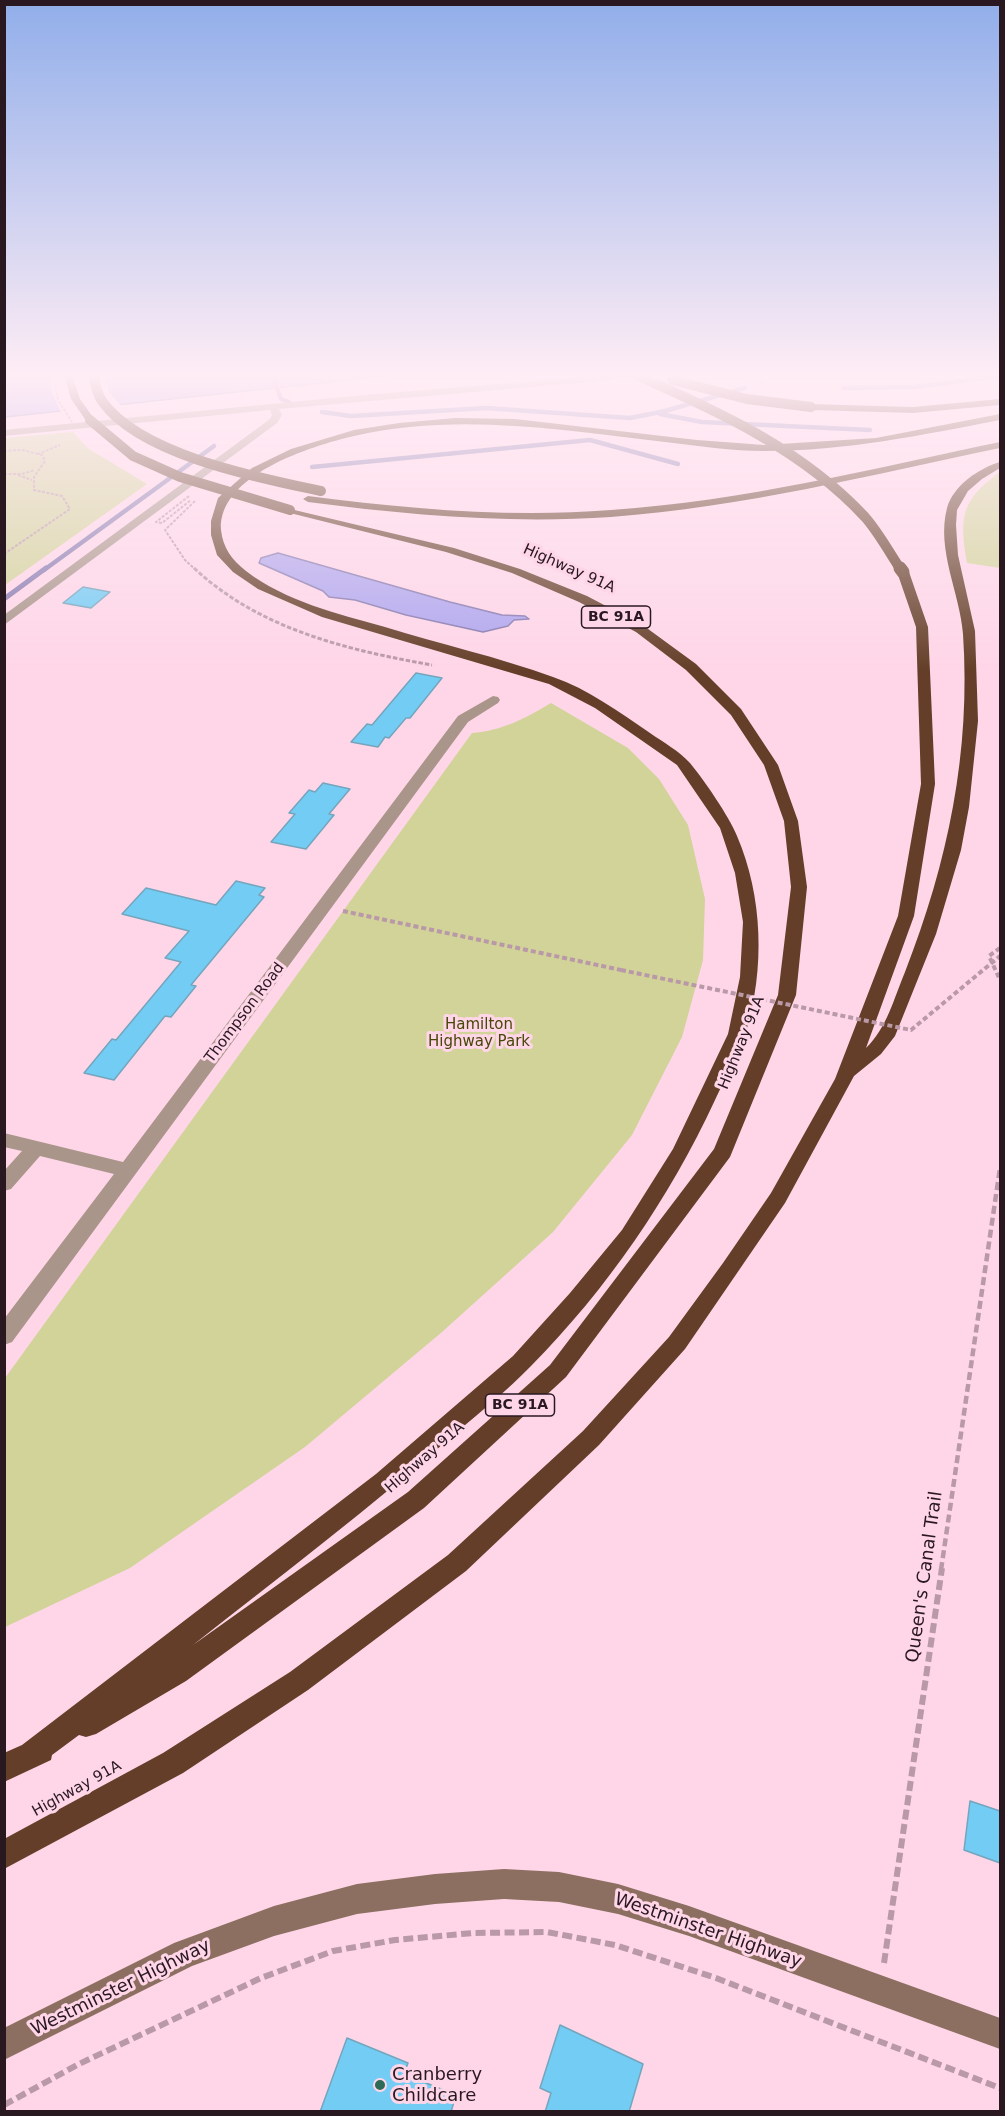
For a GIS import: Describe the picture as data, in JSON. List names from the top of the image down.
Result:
{
  "streets": {
    "highway": ["Highway 91A", "BC 91A"],
    "main road": ["Westminster Highway"],
    "street": ["Thompson Road"],
    "path": ["Queen's Canal Trail"]
  },
  "crossings": [
    ["Queen's Canal Trail", "Westminster Highway"]
  ],
  "parks": ["Hamilton Highway Park"],
  "places": ["Cranberry Childcare"]
}
